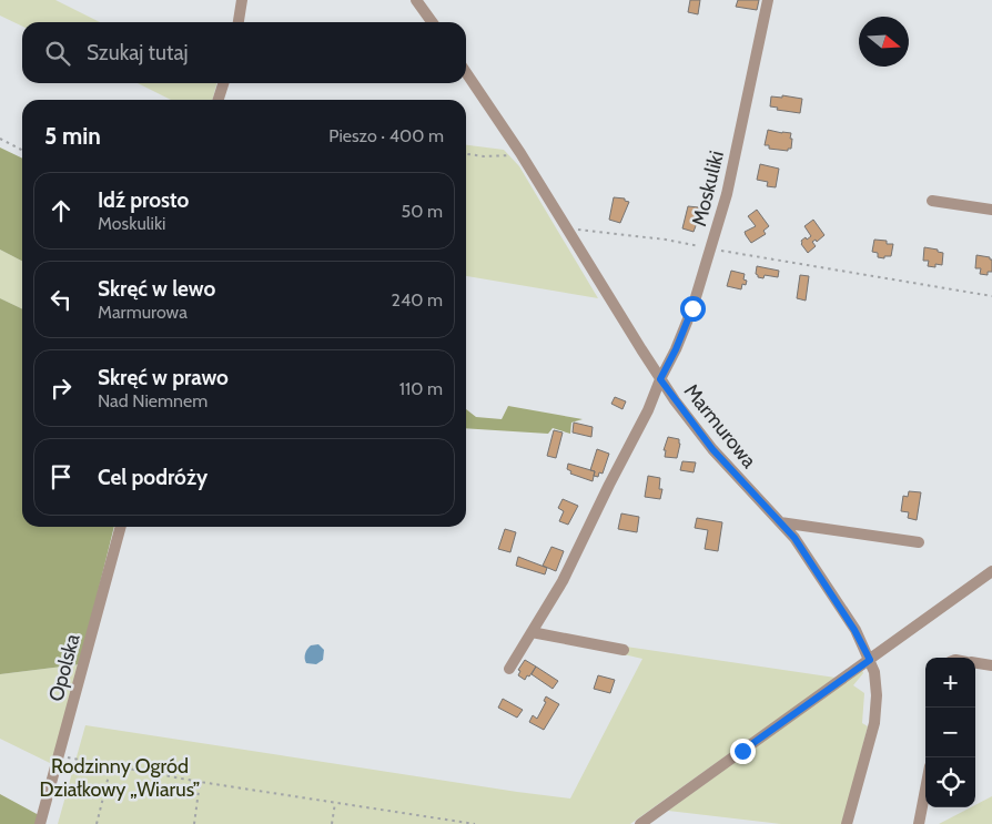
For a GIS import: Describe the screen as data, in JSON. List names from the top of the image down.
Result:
{
  "streets": {
    "street": ["Moskuliki", "Marmurowa", "Opolska"]
  },
  "crossings": [
    ["Moskuliki", "Marmurowa"]
  ],
  "parks": ["Rodzinny Ogród Działkowy „Wiarus”"],
  "north": "right",
  "page": {
    "search": "Szukaj tutaj",
    "heading": ["5 min", "Pieszo · 400 m"],
    "list": [
      ["Idź prosto", "Moskuliki", "50 m"],
      ["Skręć w lewo", "Marmurowa", "240 m"],
      ["Skręć w prawo", "Nad Niemnem", "110 m"],
      "Cel podróży"
    ],
    "map_buttons": ["+", "−"]
  }
}
